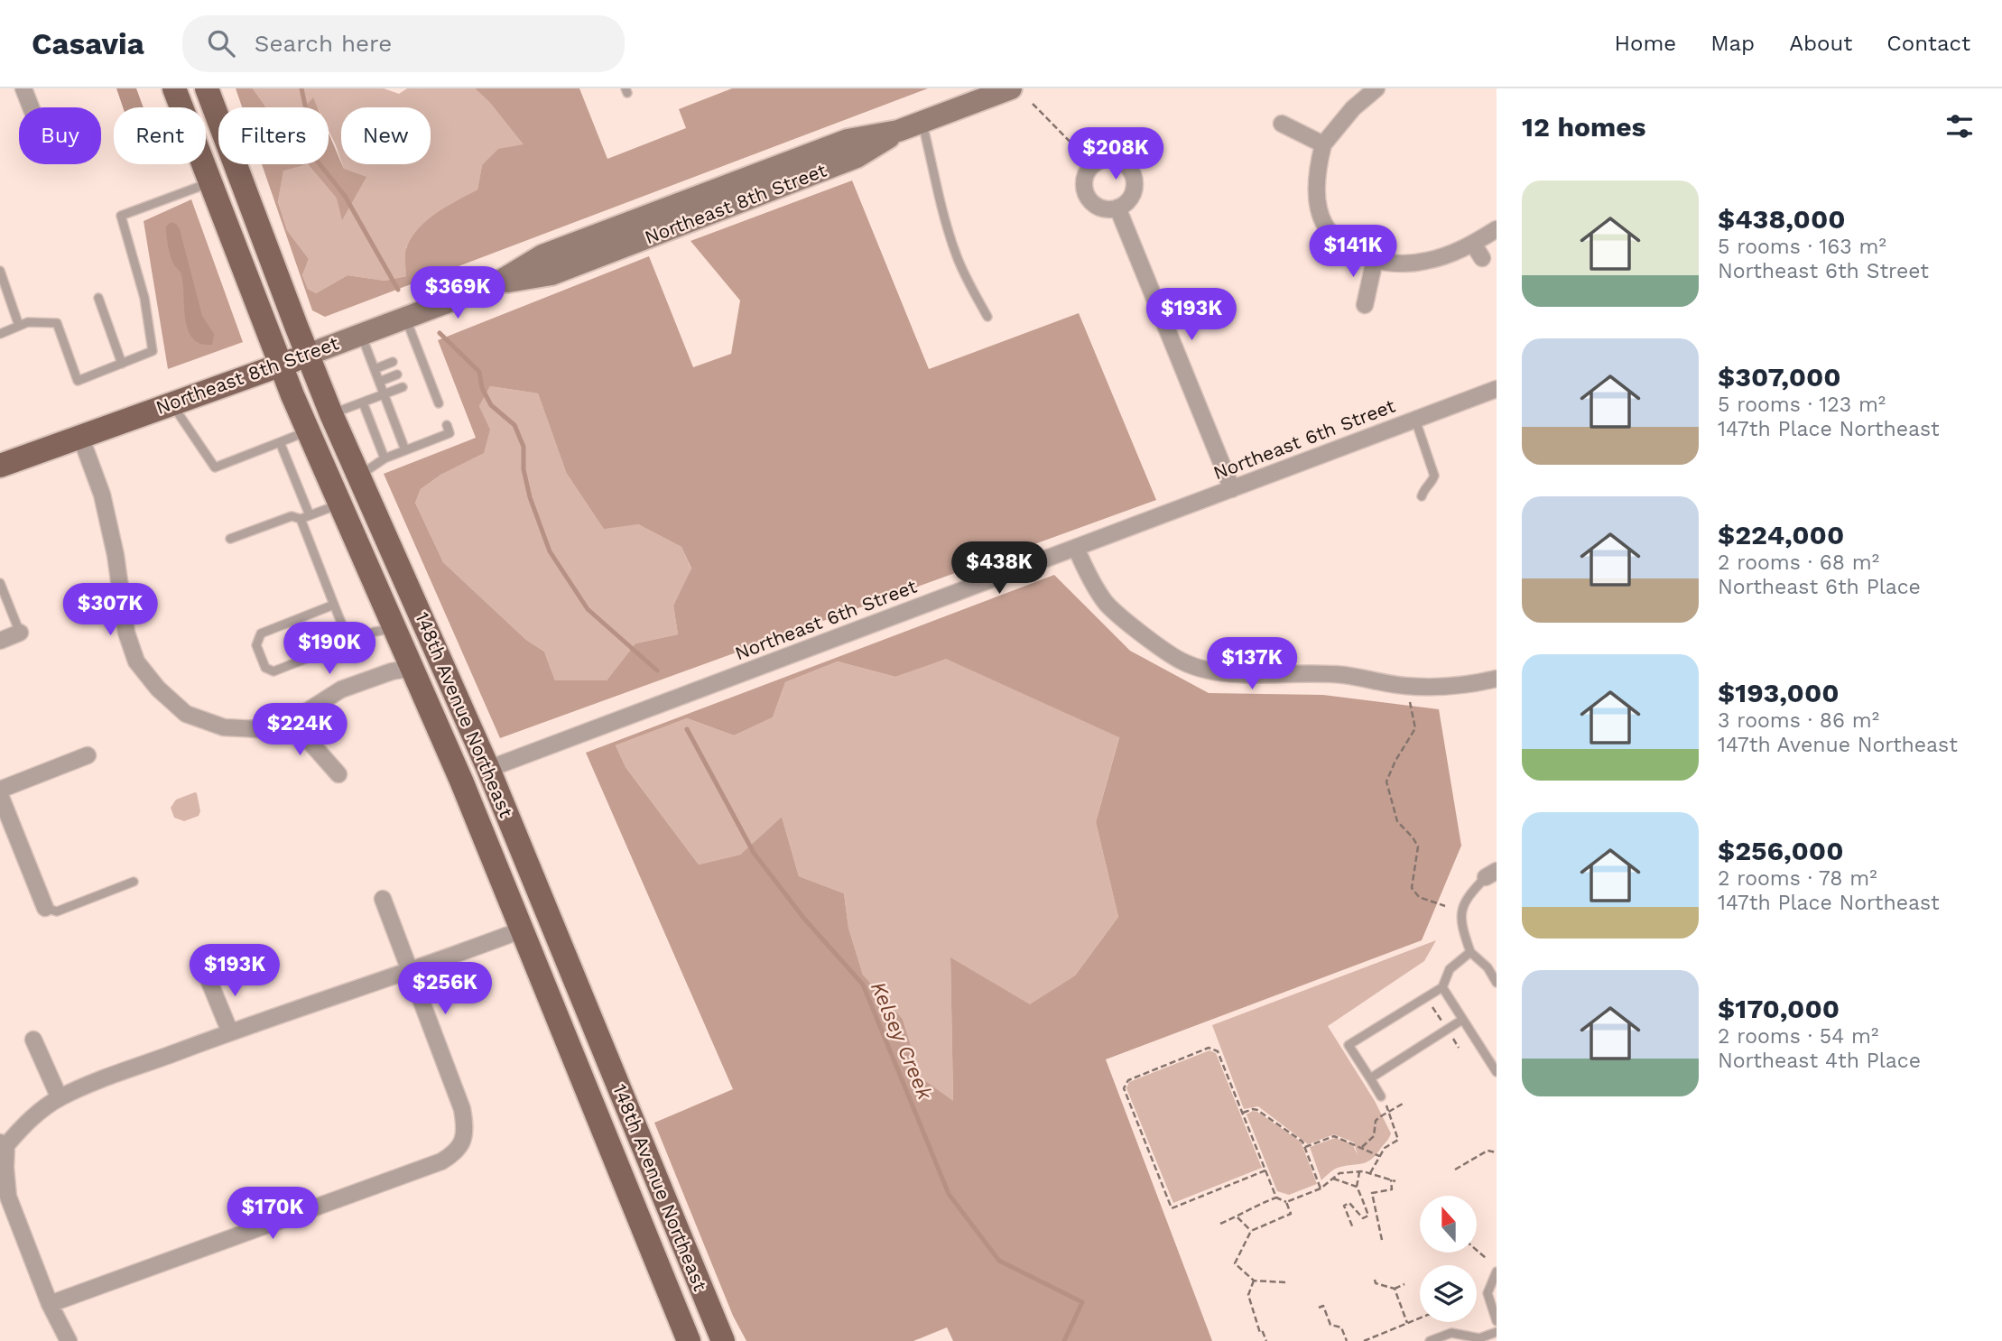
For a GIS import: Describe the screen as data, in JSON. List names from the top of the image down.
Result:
{
  "streets": {
    "main road": ["Northeast 8th Street", "148th Avenue Northeast"],
    "street": ["Northeast 6th Street"]
  },
  "crossings": [
    ["Northeast 8th Street", "148th Avenue Northeast"],
    ["Northeast 6th Street", "148th Avenue Northeast"]
  ],
  "water": ["Kelsey Creek"],
  "north": "top",
  "page": {
    "header": "Casavia",
    "search": "Search here",
    "nav": [
      "Home",
      "Map",
      "About",
      "Contact"
    ],
    "heading": "12 homes",
    "chip": [
      "Buy",
      "Rent",
      "Filters",
      "New"
    ],
    "price": [
      "$208K",
      "$141K",
      "$369K",
      "$193K",
      "$438K",
      "$307K",
      "$190K",
      "$137K",
      "$224K",
      "$193K",
      "$256K",
      "$170K"
    ],
    "list": [
      {
        "name": "$438,000",
        "note": "5 rooms · 163 m² · Northeast 6th Street"
      },
      {
        "name": "$307,000",
        "note": "5 rooms · 123 m² · 147th Place Northeast"
      },
      {
        "name": "$224,000",
        "note": "2 rooms · 68 m² · Northeast 6th Place"
      },
      {
        "name": "$193,000",
        "note": "3 rooms · 86 m² · 147th Avenue Northeast"
      },
      {
        "name": "$256,000",
        "note": "2 rooms · 78 m² · 147th Place Northeast"
      },
      {
        "name": "$170,000",
        "note": "2 rooms · 54 m² · Northeast 4th Place"
      }
    ]
  }
}
